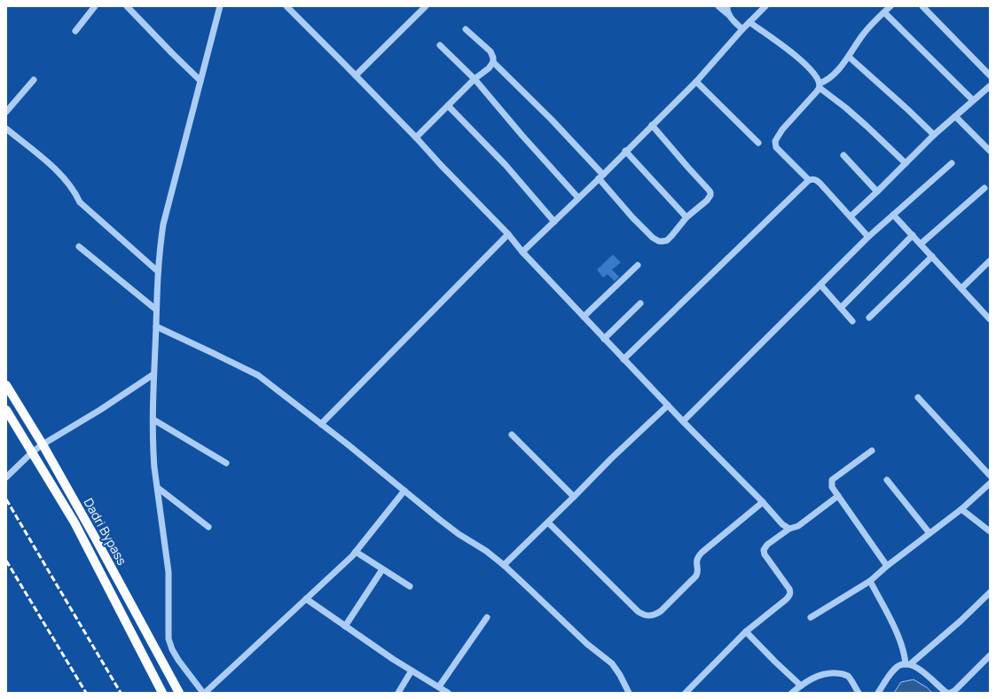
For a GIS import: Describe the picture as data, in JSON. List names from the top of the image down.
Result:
{
  "streets": {
    "main road": ["Dadri Bypass"]
  }
}
